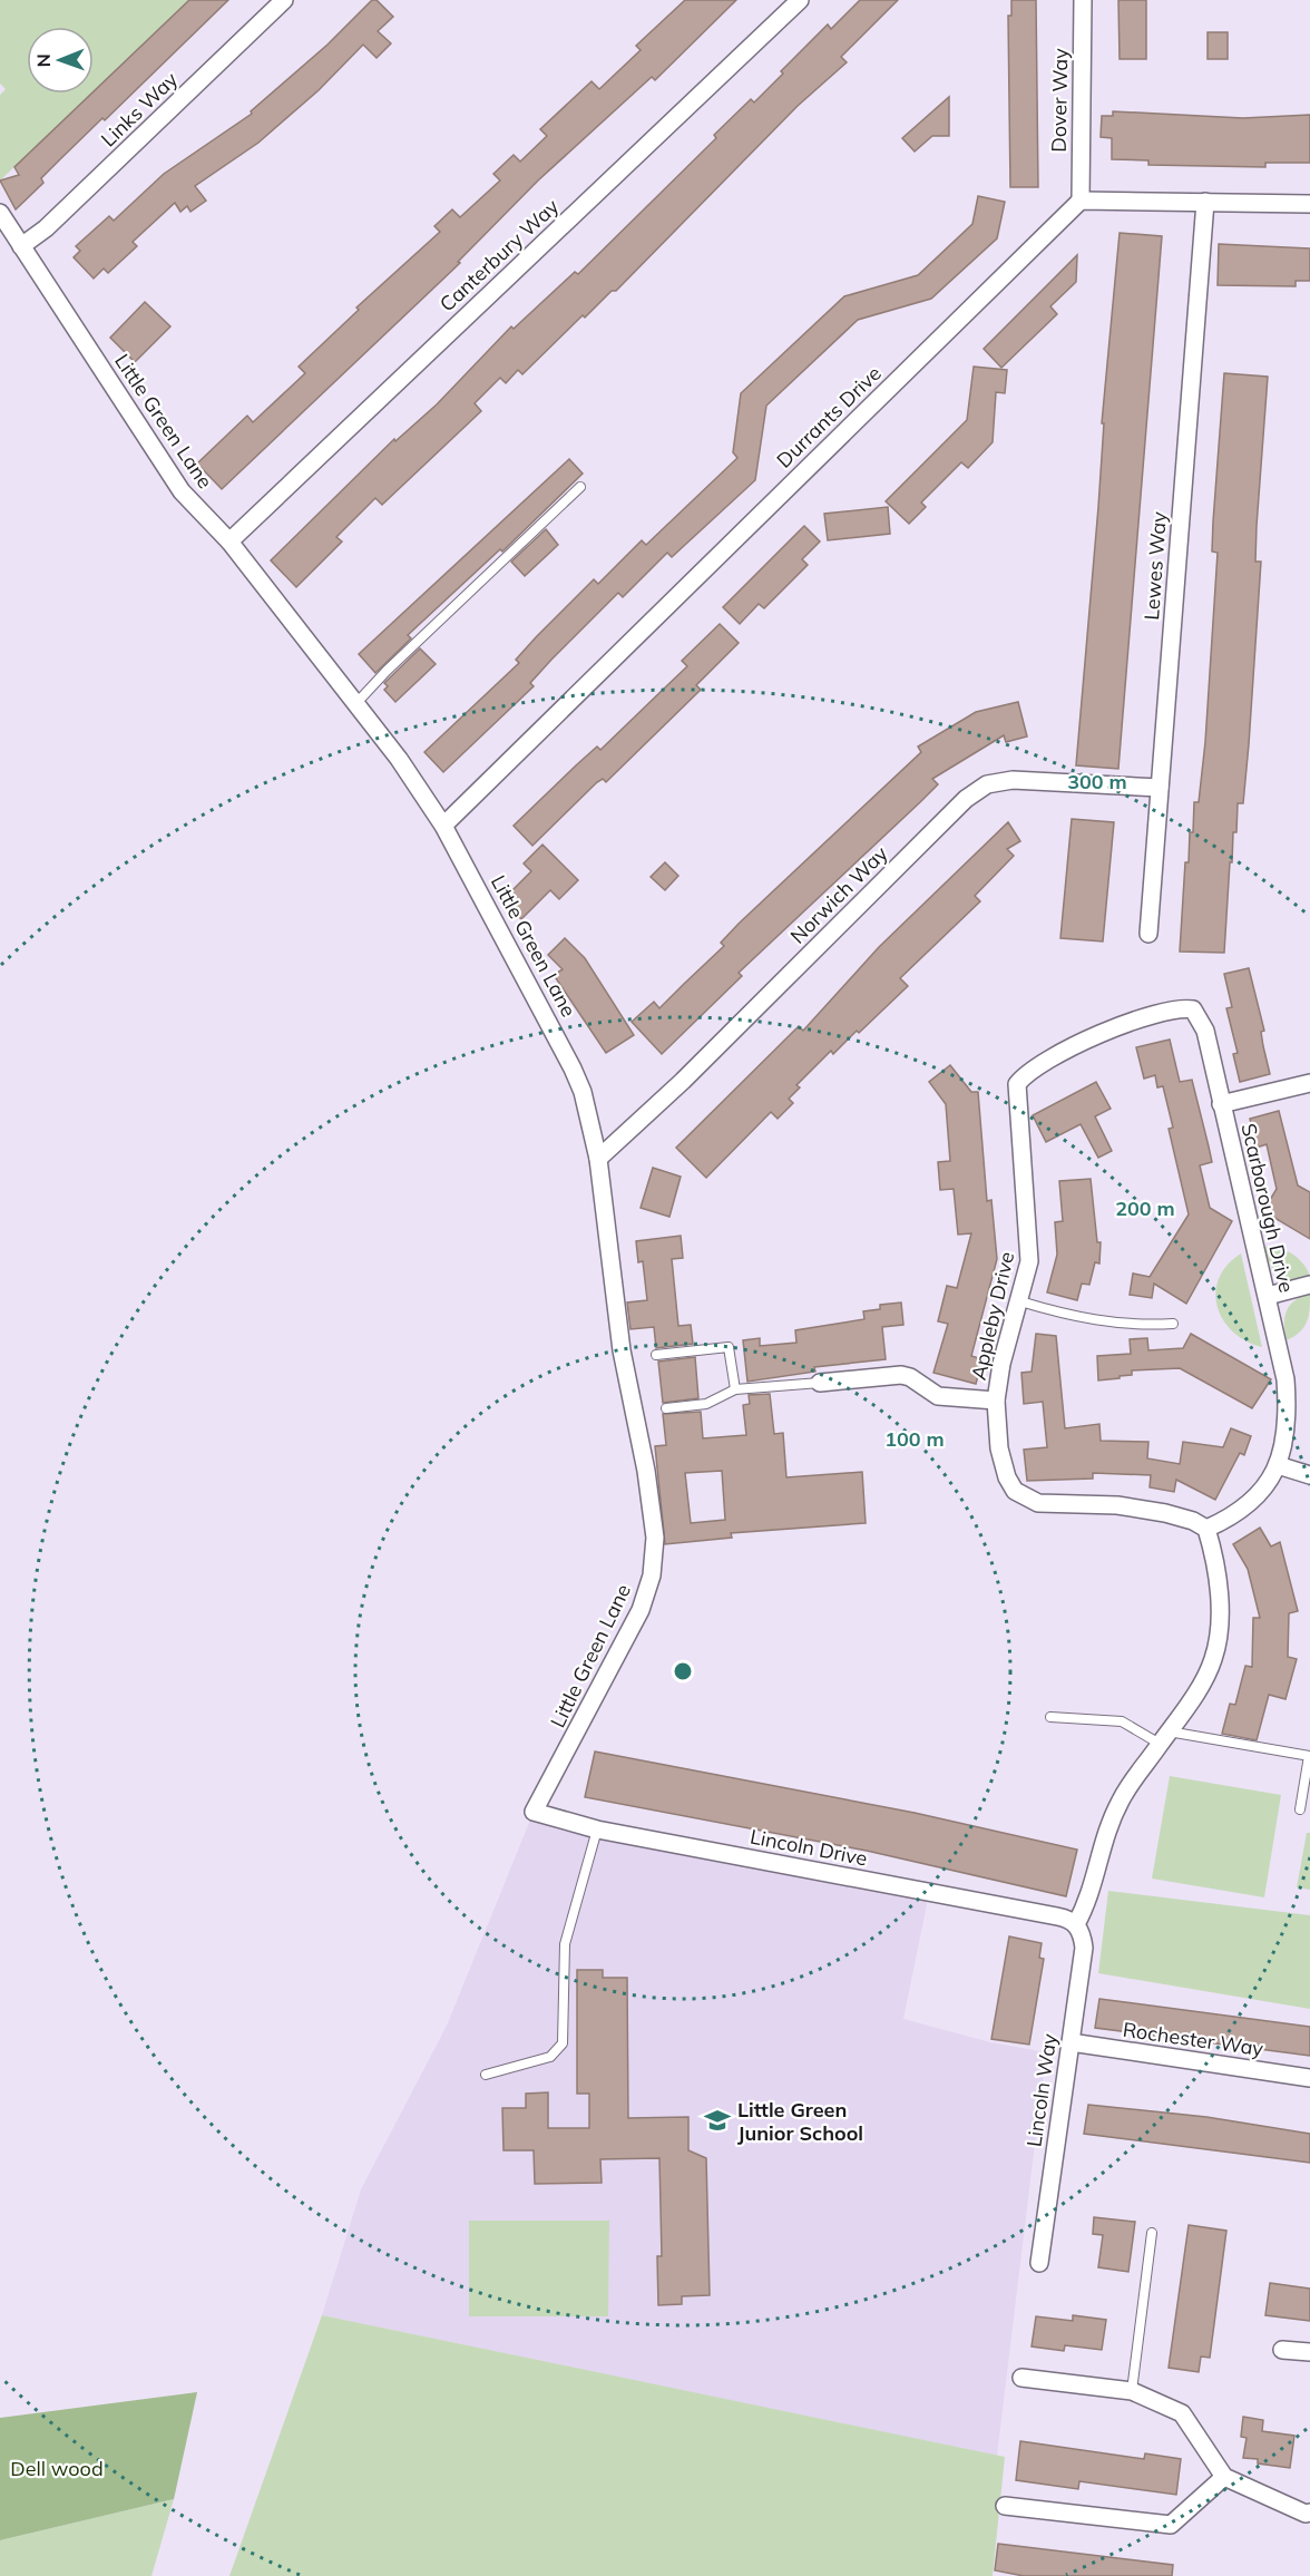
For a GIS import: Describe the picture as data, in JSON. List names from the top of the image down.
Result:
{
  "streets": {
    "street": [
      "Dover Way",
      "Links Way",
      "Canterbury Way",
      "Durrants Drive",
      "Little Green Lane",
      "Lewes Way",
      "Norwich Way",
      "Scarborough Drive",
      "Appleby Drive",
      "Lincoln Drive",
      "Rochester Way",
      "Lincoln Way"
    ]
  },
  "crossings": [
    ["Dover Way", "Durrants Drive"],
    ["Links Way", "Little Green Lane"],
    ["Canterbury Way", "Little Green Lane"],
    ["Durrants Drive", "Little Green Lane"],
    ["Little Green Lane", "Norwich Way"],
    ["Little Green Lane", "Lincoln Drive"],
    ["Lewes Way", "Norwich Way"],
    ["Scarborough Drive", "Appleby Drive"],
    ["Lincoln Drive", "Lincoln Way"],
    ["Rochester Way", "Lincoln Way"]
  ],
  "parks": ["Dell wood"],
  "places": {
    "school or university": ["Little Green Junior School"]
  },
  "north": "left",
  "rings": ["300 m", "200 m", "100 m"]
}
